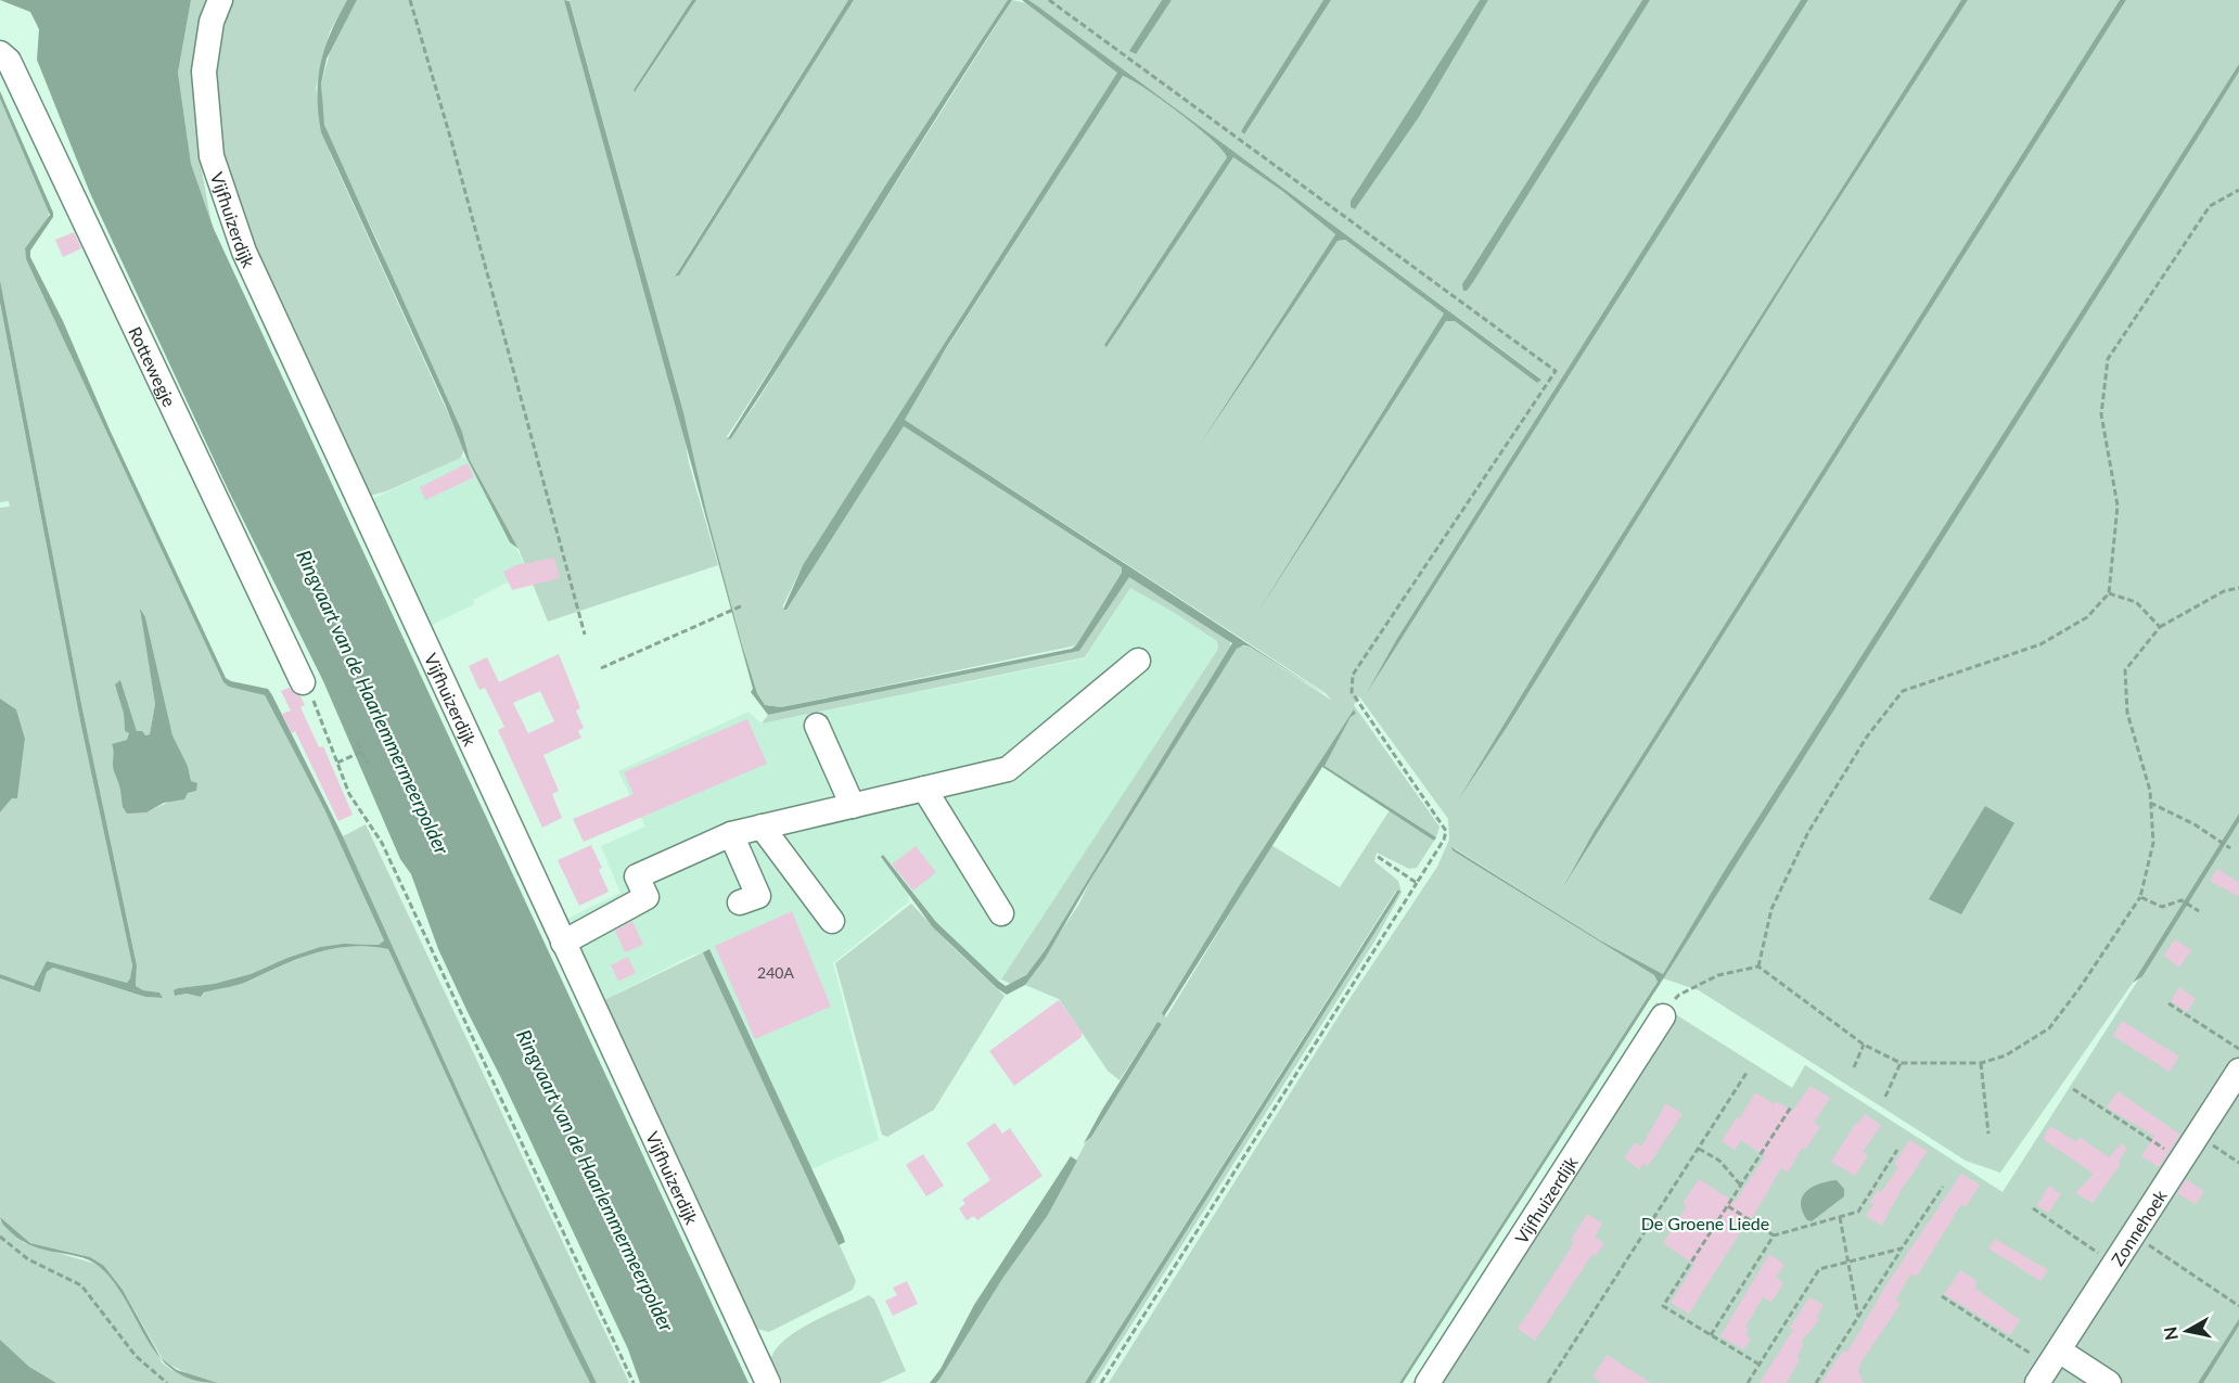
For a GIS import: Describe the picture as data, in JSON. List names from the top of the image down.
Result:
{
  "streets": {
    "street": ["Vijfhuizerdijk", "Rottewegje", "Zonnehoek"]
  },
  "water": ["Ringvaart van de Haarlemmermeerpolder"],
  "parks": ["De Groene Liede"],
  "house_numbers": ["240A"],
  "north": "left"
}
